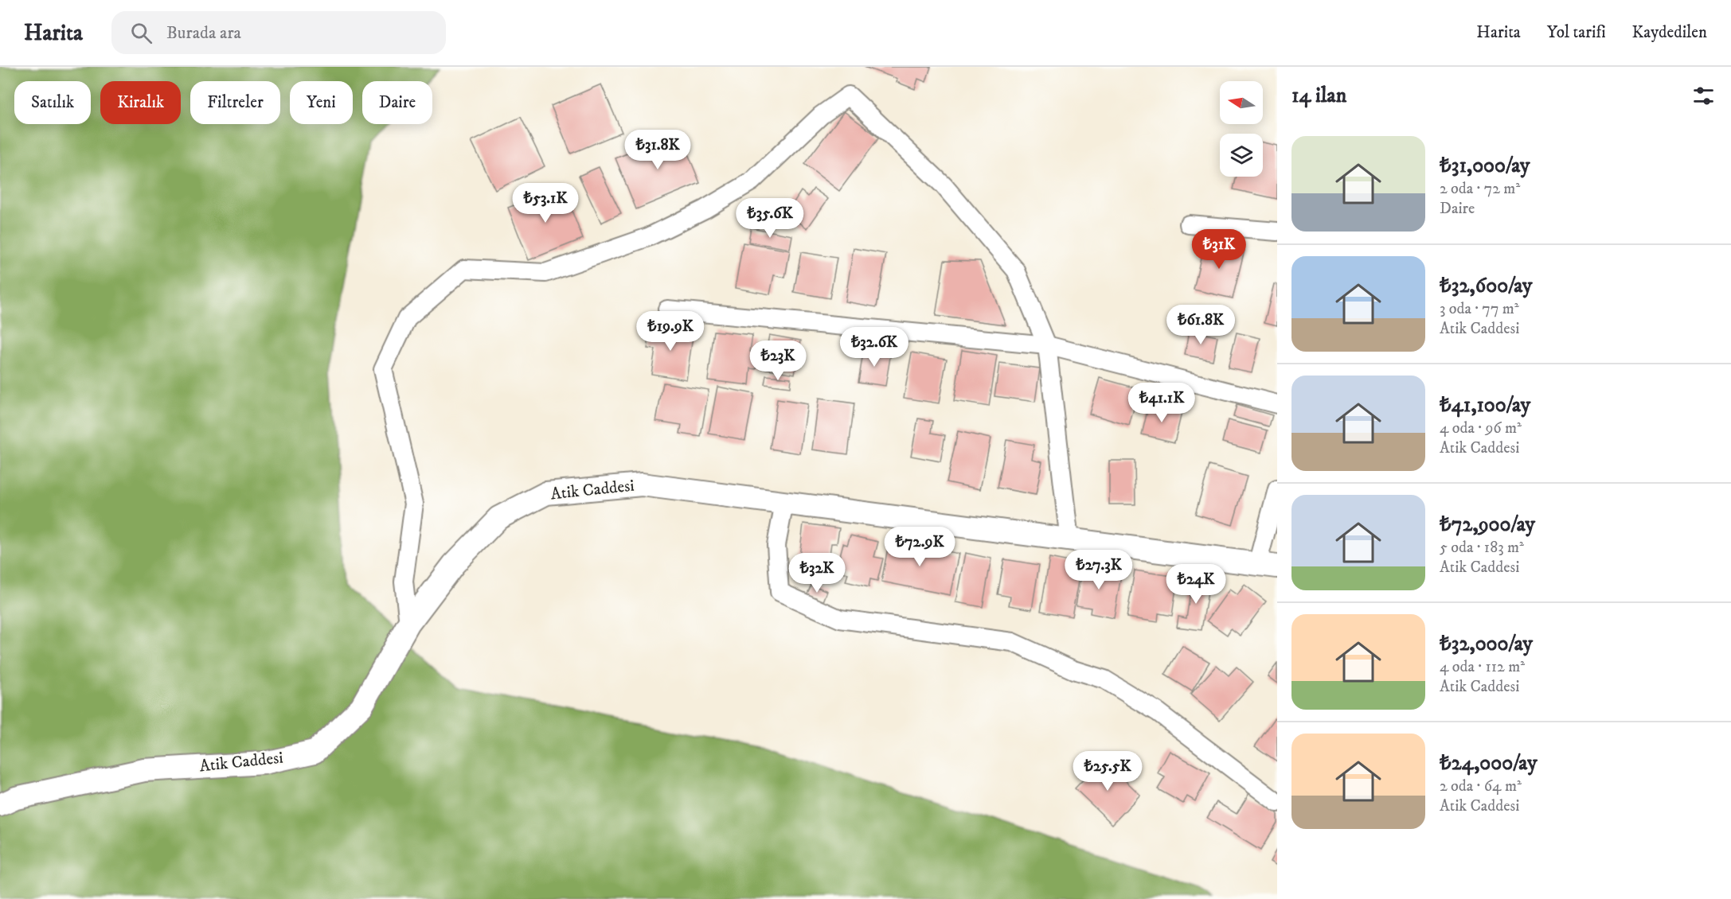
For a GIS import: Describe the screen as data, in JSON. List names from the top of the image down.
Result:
{
  "streets": {
    "street": ["Atik Caddesi"]
  },
  "north": "left",
  "page": {
    "header": "Harita",
    "search": "Burada ara",
    "nav": ["Harita", "Yol tarifi", "Kaydedilen"],
    "heading": "14 ilan",
    "chip": [
      "Satılık",
      "Kiralık",
      "Filtreler",
      "Yeni",
      "Daire"
    ],
    "list": [
      {
        "name": "₺31,000/ay",
        "note": "2 oda · 72 m² · Daire"
      },
      {
        "name": "₺32,600/ay",
        "note": "3 oda · 77 m² · Atik Caddesi"
      },
      {
        "name": "₺41,100/ay",
        "note": "4 oda · 96 m² · Atik Caddesi"
      },
      {
        "name": "₺72,900/ay",
        "note": "5 oda · 183 m² · Atik Caddesi"
      },
      {
        "name": "₺32,000/ay",
        "note": "4 oda · 112 m² · Atik Caddesi"
      },
      {
        "name": "₺24,000/ay",
        "note": "2 oda · 64 m² · Atik Caddesi"
      }
    ],
    "price": [
      "₺31.8K",
      "₺53.1K",
      "₺35.6K",
      "₺31K",
      "₺61.8K",
      "₺19.9K",
      "₺32.6K",
      "₺23K",
      "₺41.1K",
      "₺72.9K",
      "₺27.3K",
      "₺32K",
      "₺24K",
      "₺25.5K"
    ]
  }
}
